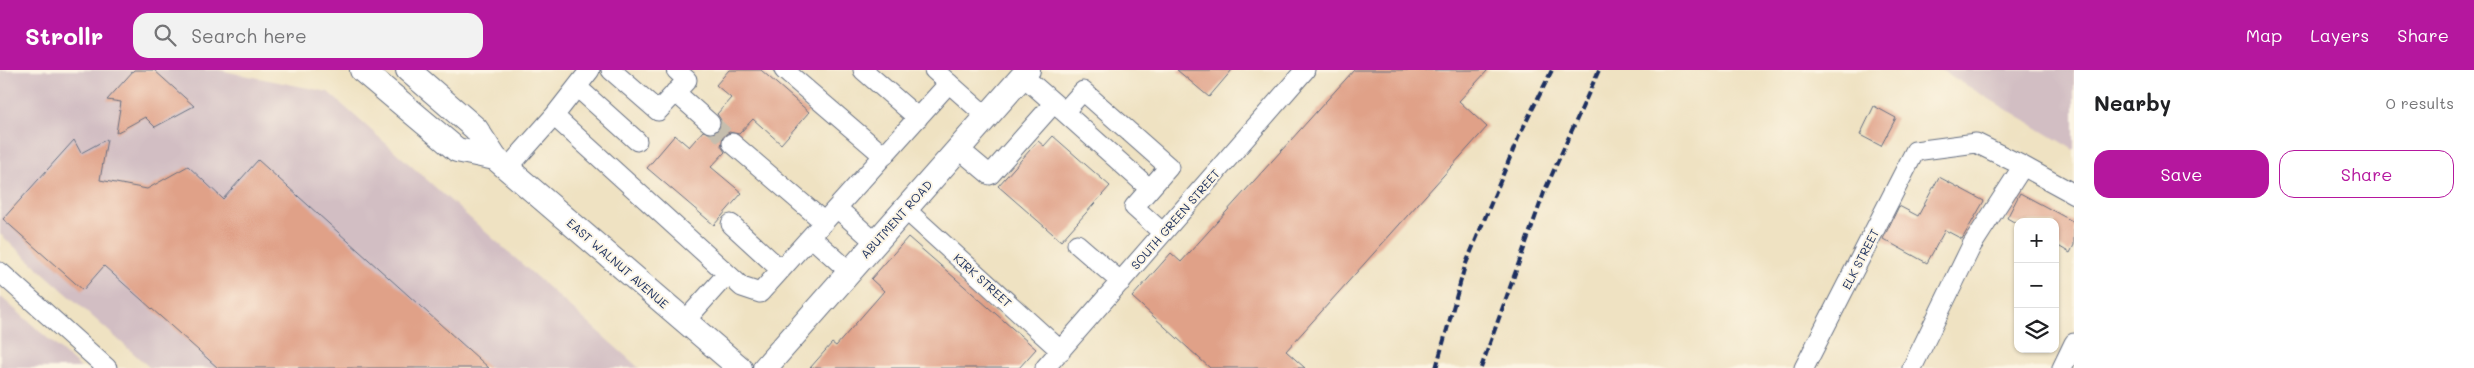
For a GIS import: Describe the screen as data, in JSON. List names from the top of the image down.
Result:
{
  "streets": {
    "main road": ["ABUTMENT ROAD", "EAST WALNUT AVENUE"],
    "street": ["SOUTH GREEN STREET", "ELK STREET", "KIRK STREET"]
  },
  "crossings": [
    ["ABUTMENT ROAD", "KIRK STREET"],
    ["SOUTH GREEN STREET", "KIRK STREET"]
  ],
  "page": {
    "header": "Strollr",
    "search": "Search here",
    "nav": ["Map", "Layers", "Share"],
    "heading": ["Nearby", "0 results"],
    "buttons": ["Save", "Share"],
    "map_buttons": ["+", "−"]
  }
}
